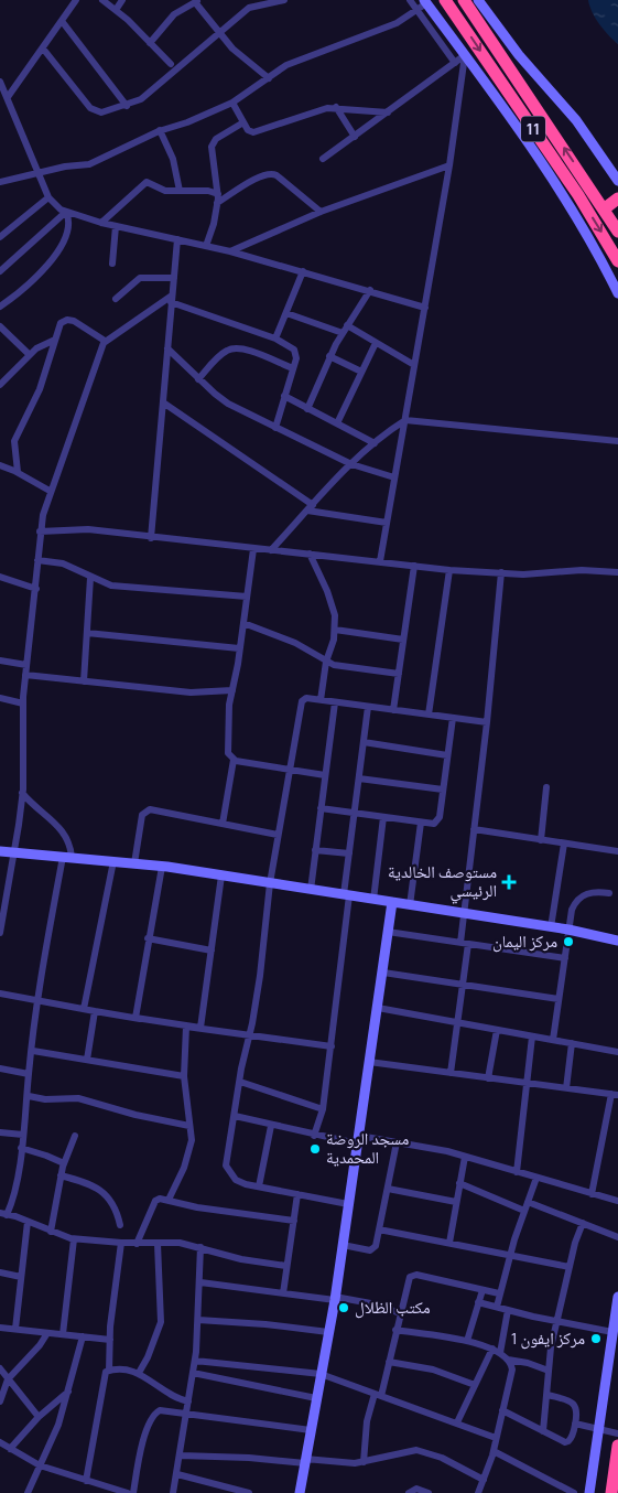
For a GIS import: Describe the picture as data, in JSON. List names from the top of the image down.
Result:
{
  "streets": {
    "highway": ["11"]
  },
  "places": {
    "health": ["مستوصف الخالدية الرئيسي"],
    "other": [
      "مركز اليمان",
      "مسجد الروضة المحمدية",
      "مكتب الظلال",
      "مركز ايفون 1"
    ]
  }
}
